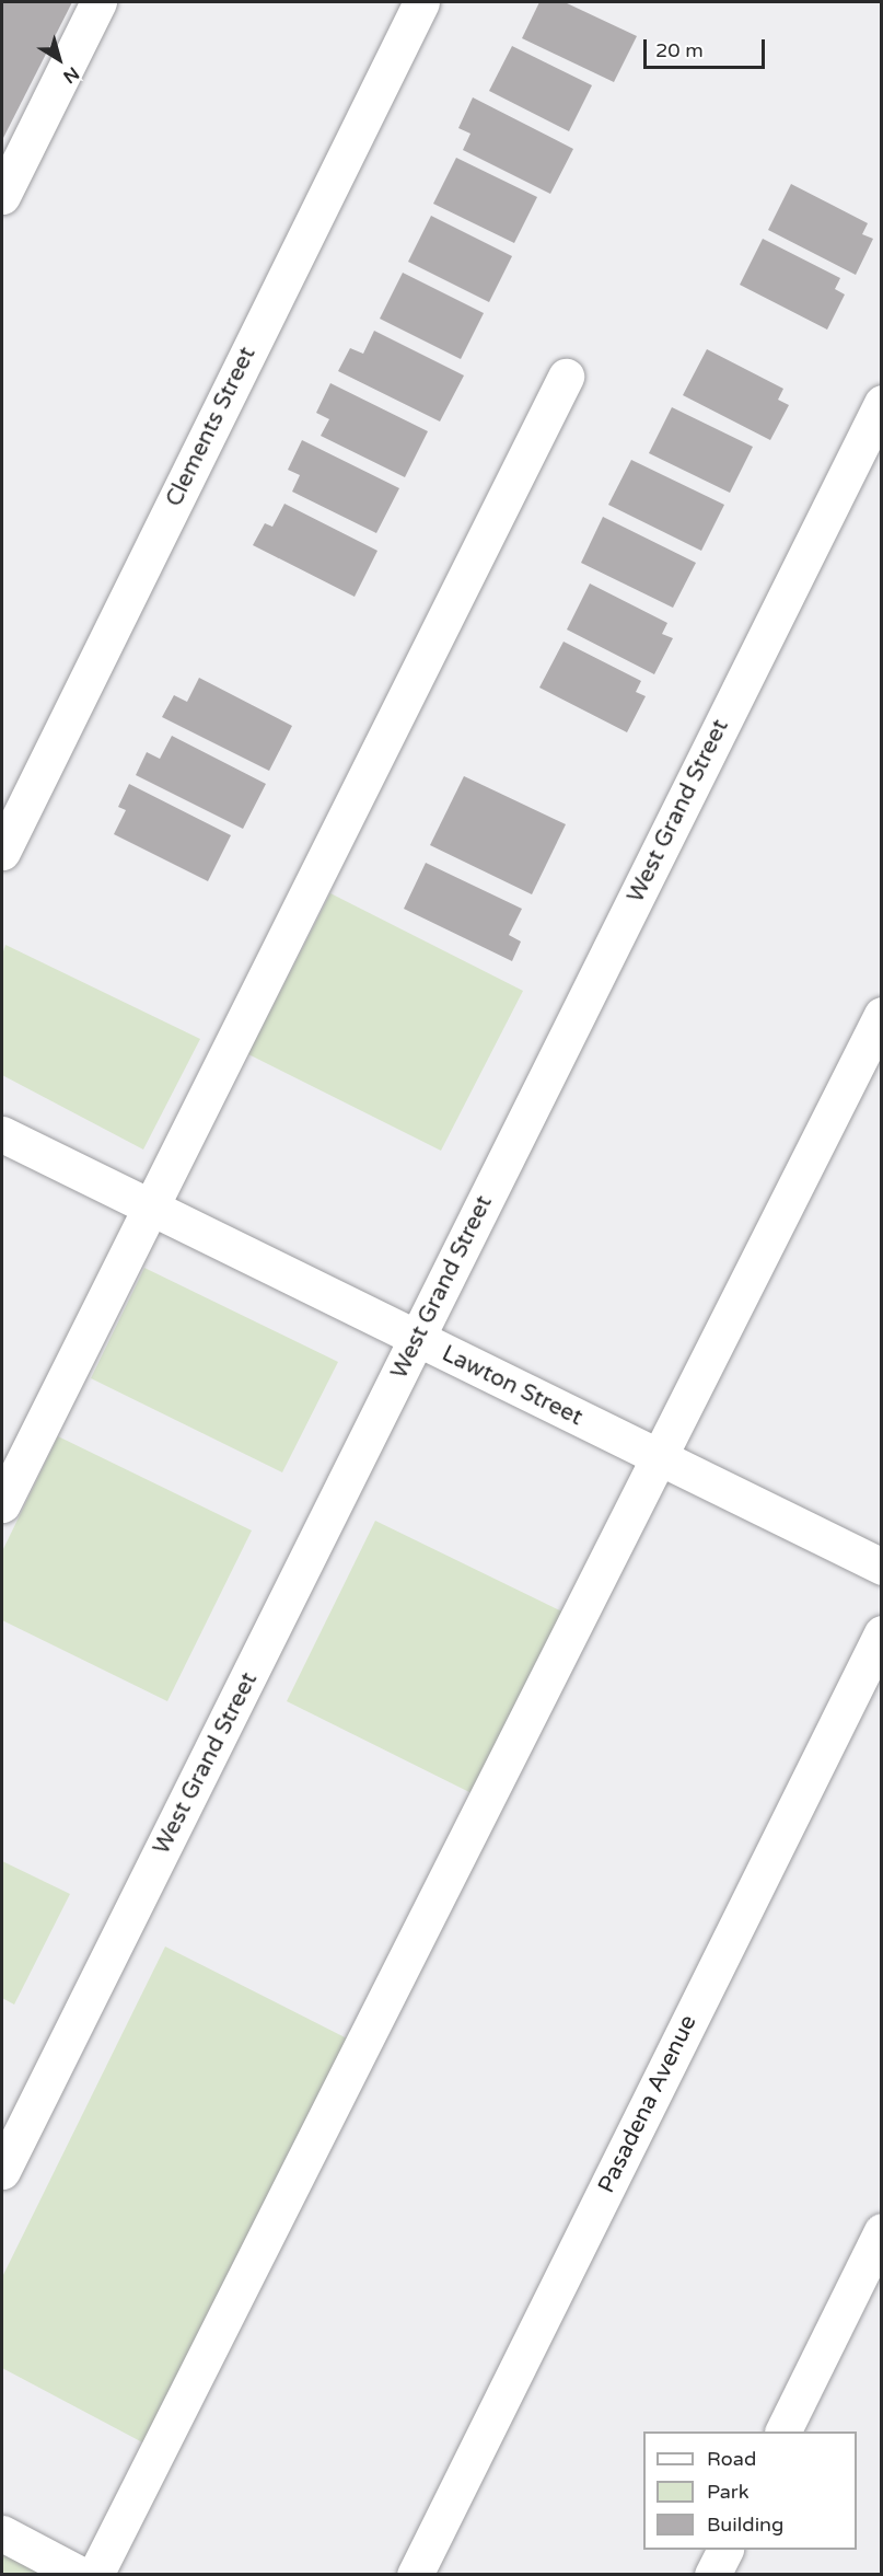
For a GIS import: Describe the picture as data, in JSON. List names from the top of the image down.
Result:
{
  "streets": {
    "street": [
      "Clements Street",
      "West Grand Street",
      "Lawton Street",
      "Pasadena Avenue"
    ]
  },
  "crossings": [
    ["West Grand Street", "Lawton Street"]
  ],
  "legend": ["Road", "Park", "Building"],
  "scale_bar": "20 m",
  "north": "bottom right"
}
